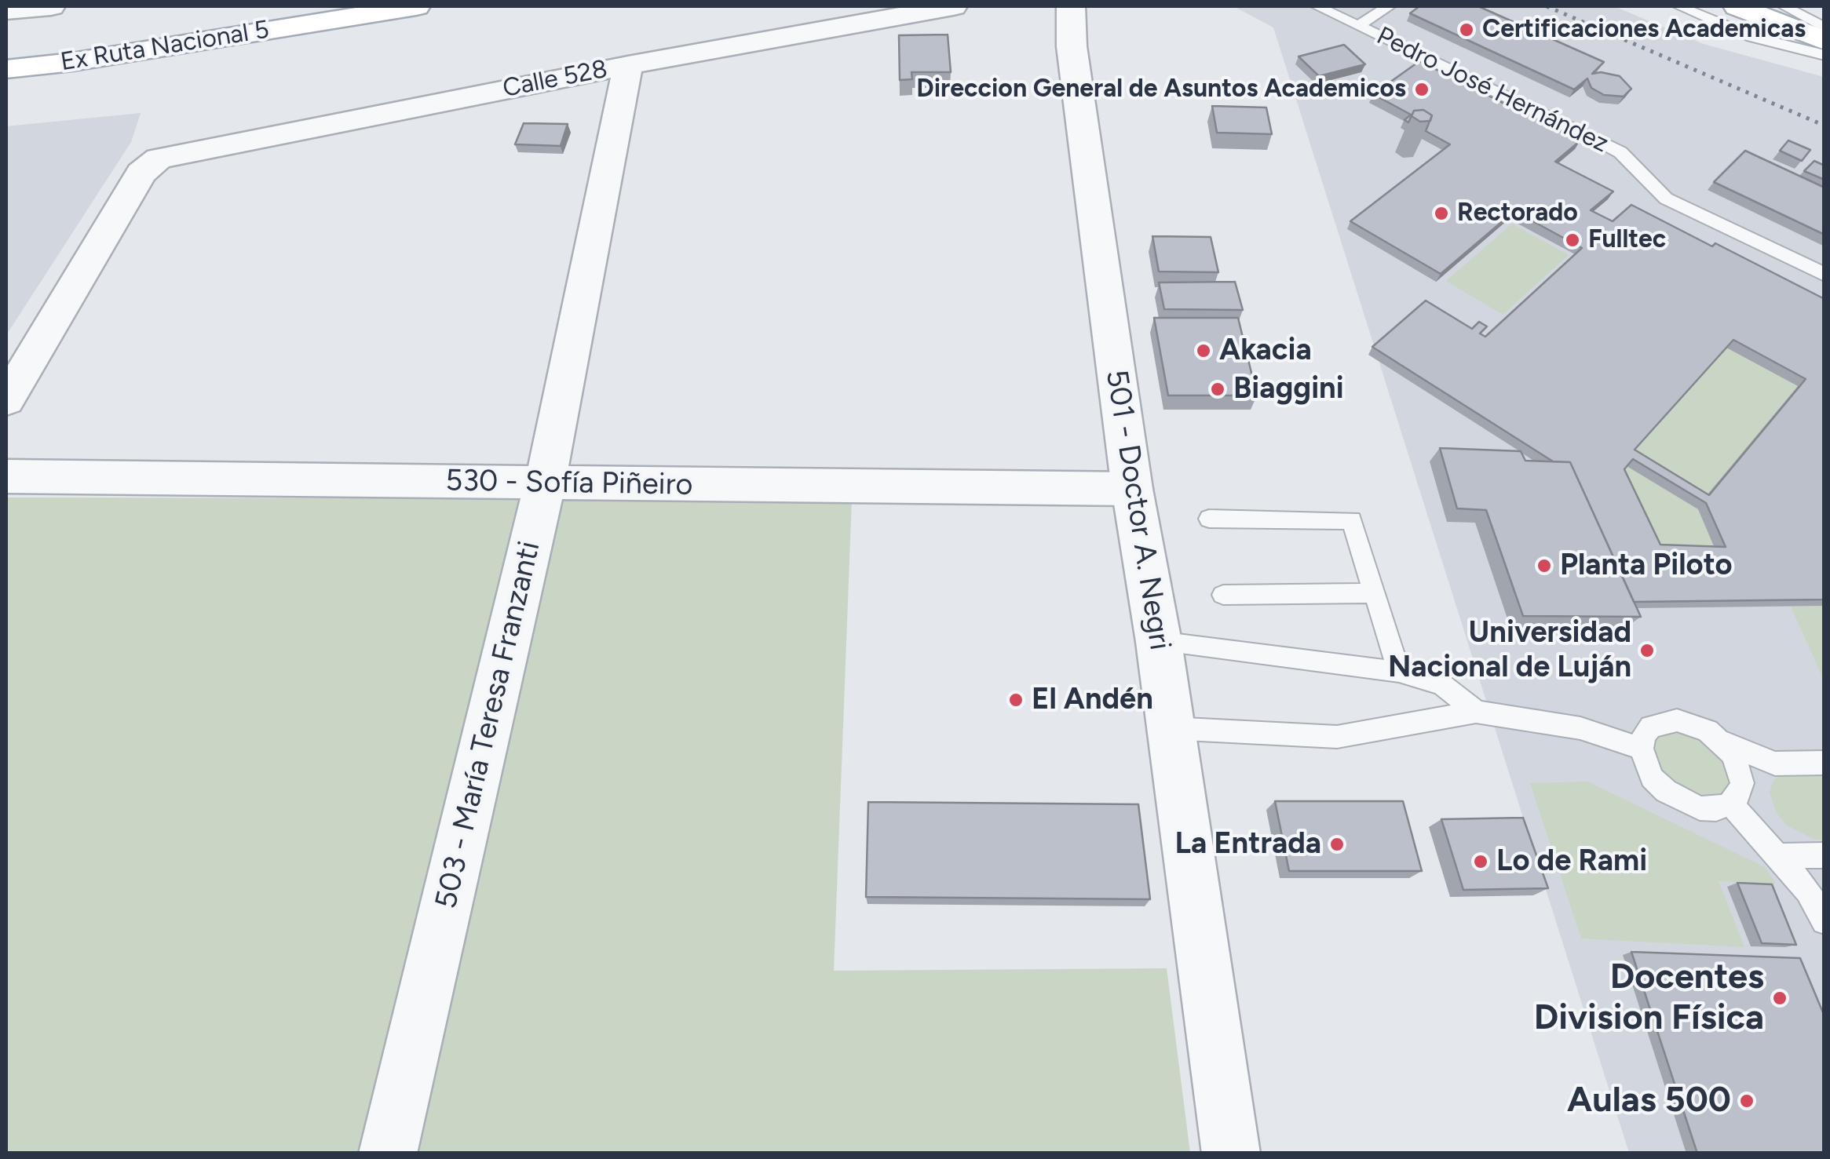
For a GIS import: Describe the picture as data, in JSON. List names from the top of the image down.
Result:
{
  "streets": {
    "main road": ["Ex Ruta Nacional 5"],
    "street": [
      "Calle 528",
      "530 - Sofía Piñeiro",
      "501 - Doctor A. Negri",
      "503 - María Teresa Franzanti"
    ],
    "lane": ["Pedro José Hernández"]
  },
  "crossings": [
    ["Calle 528", "503 - María Teresa Franzanti"],
    ["530 - Sofía Piñeiro", "501 - Doctor A. Negri"],
    ["530 - Sofía Piñeiro", "503 - María Teresa Franzanti"]
  ],
  "places": [
    "Certificaciones Academicas",
    "Direccion General de Asuntos Academicos",
    "Rectorado",
    "Fulltec",
    "Akacia",
    "Biaggini",
    "Planta Piloto",
    "Universidad Nacional de Luján",
    "El Andén",
    "La Entrada",
    "Lo de Rami",
    "Docentes Division Física",
    "Aulas 500"
  ]
}
